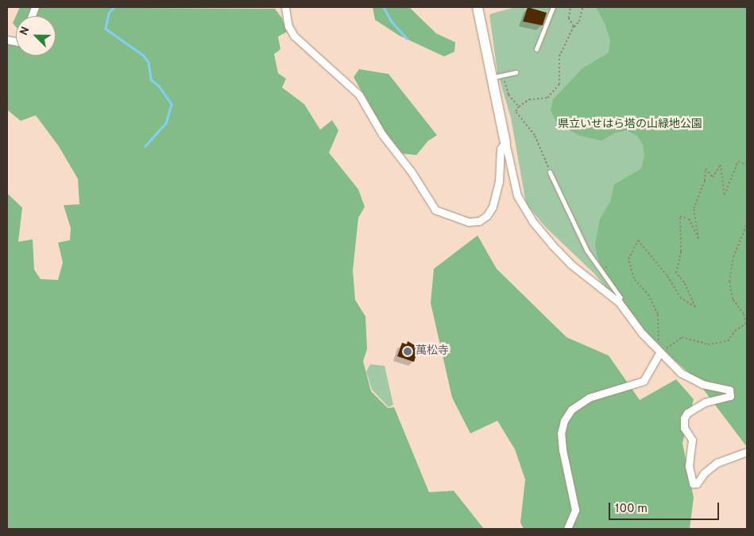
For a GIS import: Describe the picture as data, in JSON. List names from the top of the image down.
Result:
{
  "parks": ["県立いせはら塔の山緑地公園"],
  "places": ["萬松寺"],
  "scale_bar": "100 m",
  "north": "top left"
}
